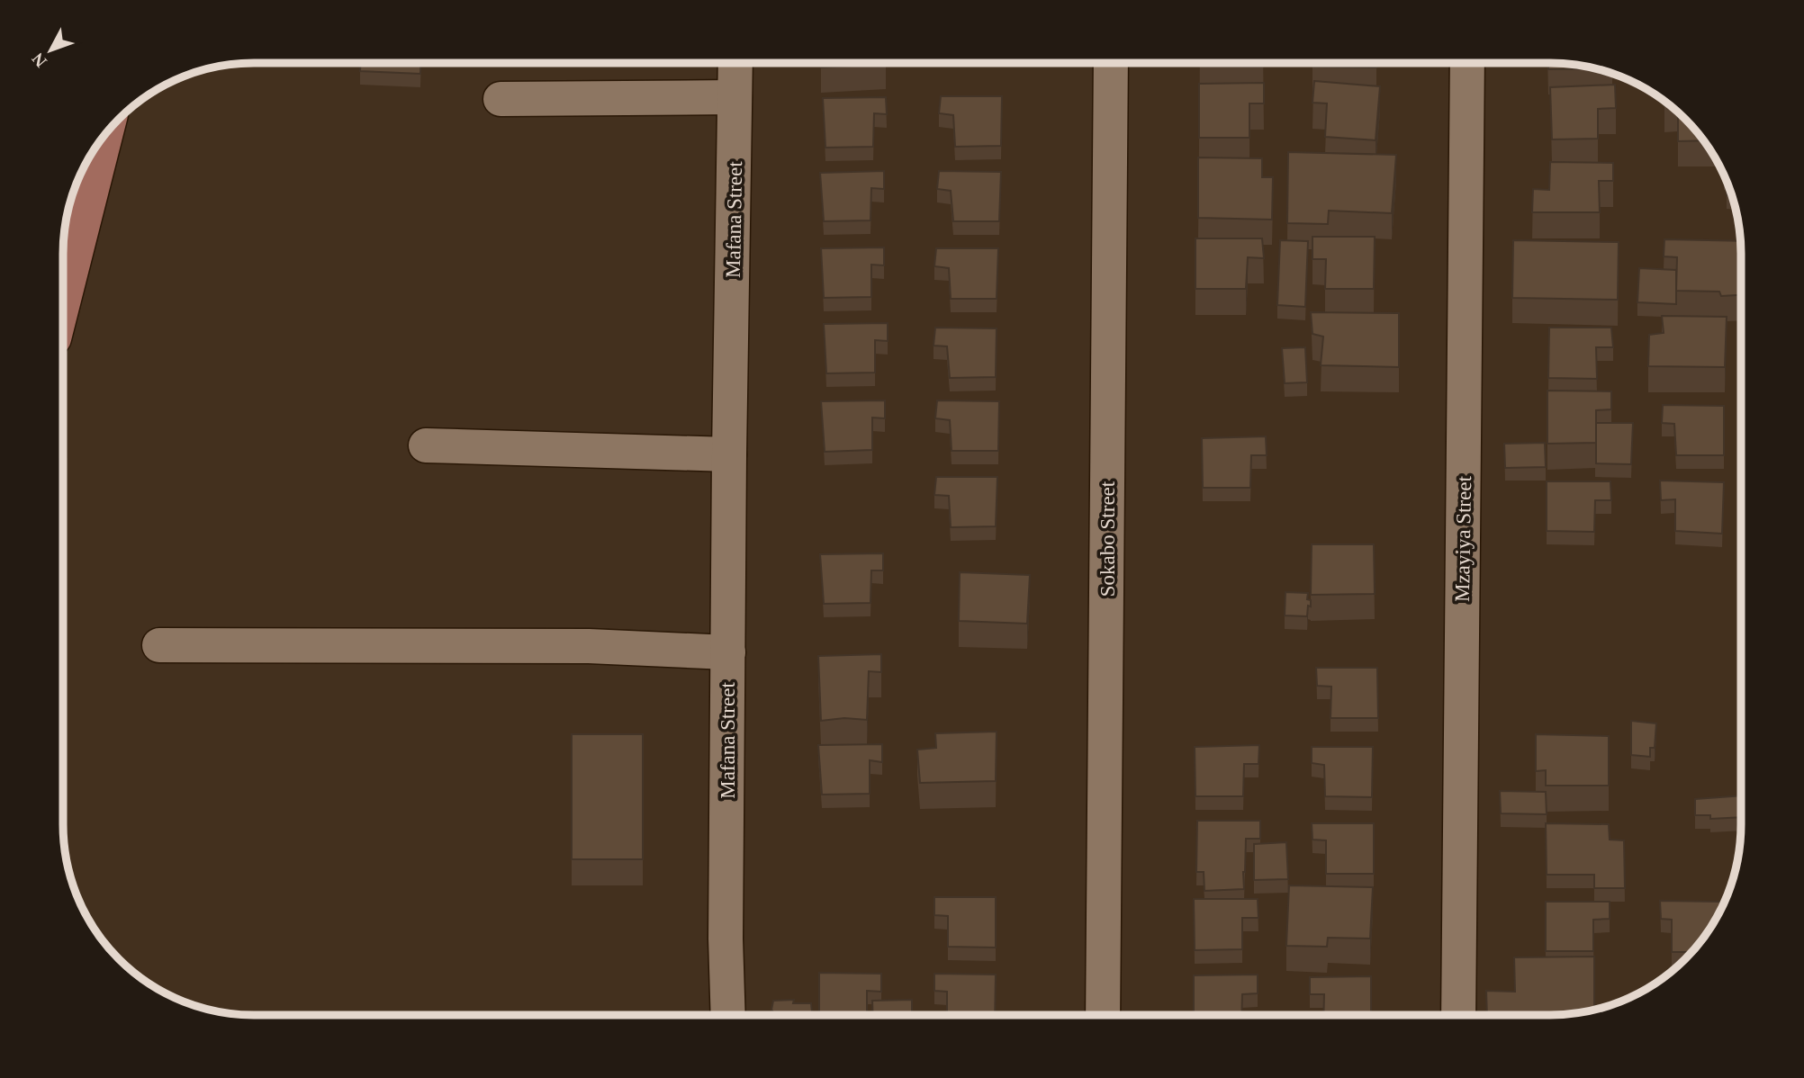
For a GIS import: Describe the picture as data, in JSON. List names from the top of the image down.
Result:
{
  "streets": {
    "street": ["Mafana Street", "Sokabo Street", "Mzayiya Street"]
  },
  "north": "bottom left"
}
